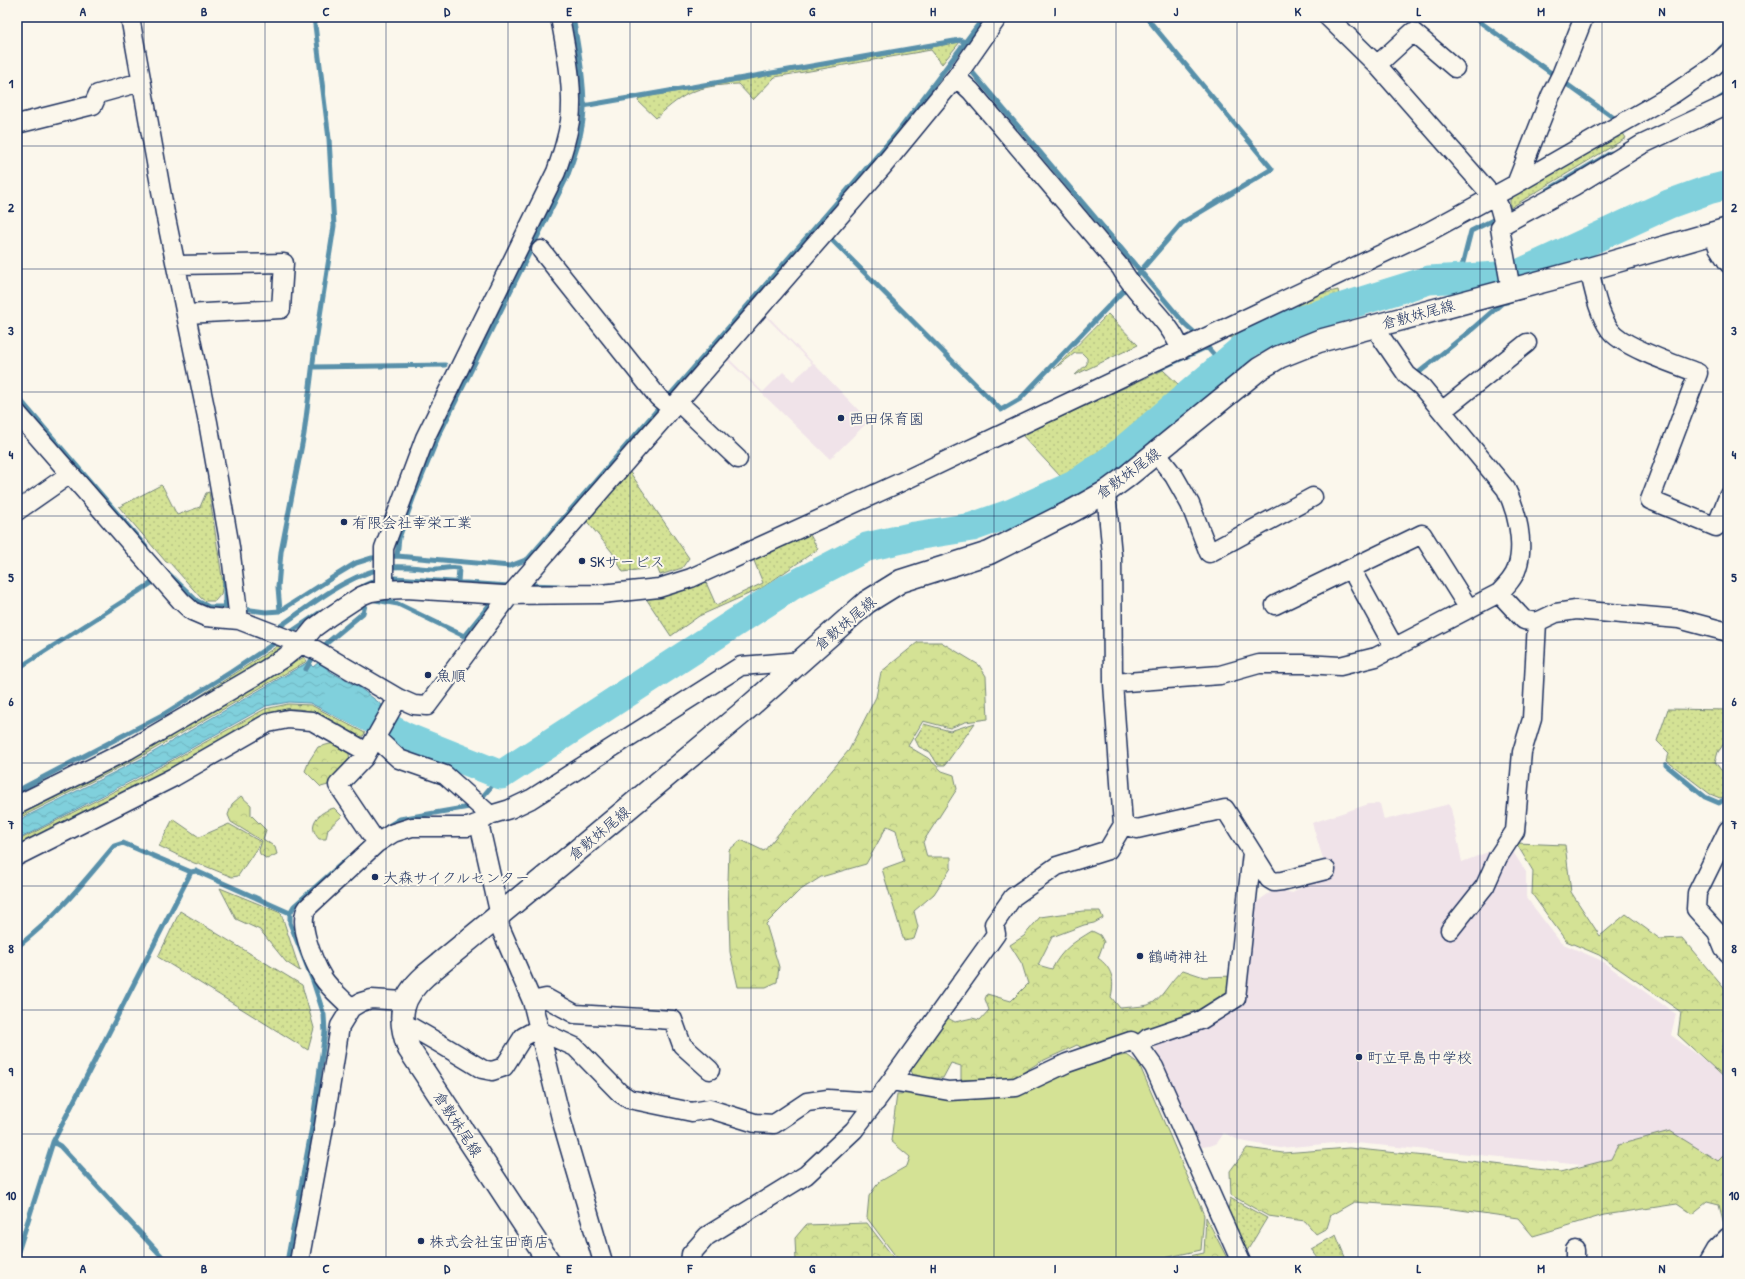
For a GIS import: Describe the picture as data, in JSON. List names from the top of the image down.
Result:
{
  "streets": {
    "main road": ["倉敷妹尾線"]
  },
  "places": [
    "西田保育園",
    "有限会社幸栄工業",
    "SKサービス",
    "魚順",
    "大森サイクルセンター",
    "鶴崎神社",
    "町立早島中学校",
    "株式会社宝田商店"
  ],
  "grid": {
    "columns": [
      "A",
      "B",
      "C",
      "D",
      "E",
      "F",
      "G",
      "H",
      "I",
      "J",
      "K",
      "L",
      "M",
      "N"
    ],
    "rows": [
      "1",
      "2",
      "3",
      "4",
      "5",
      "6",
      "7",
      "8",
      "9",
      "10"
    ]
  }
}
